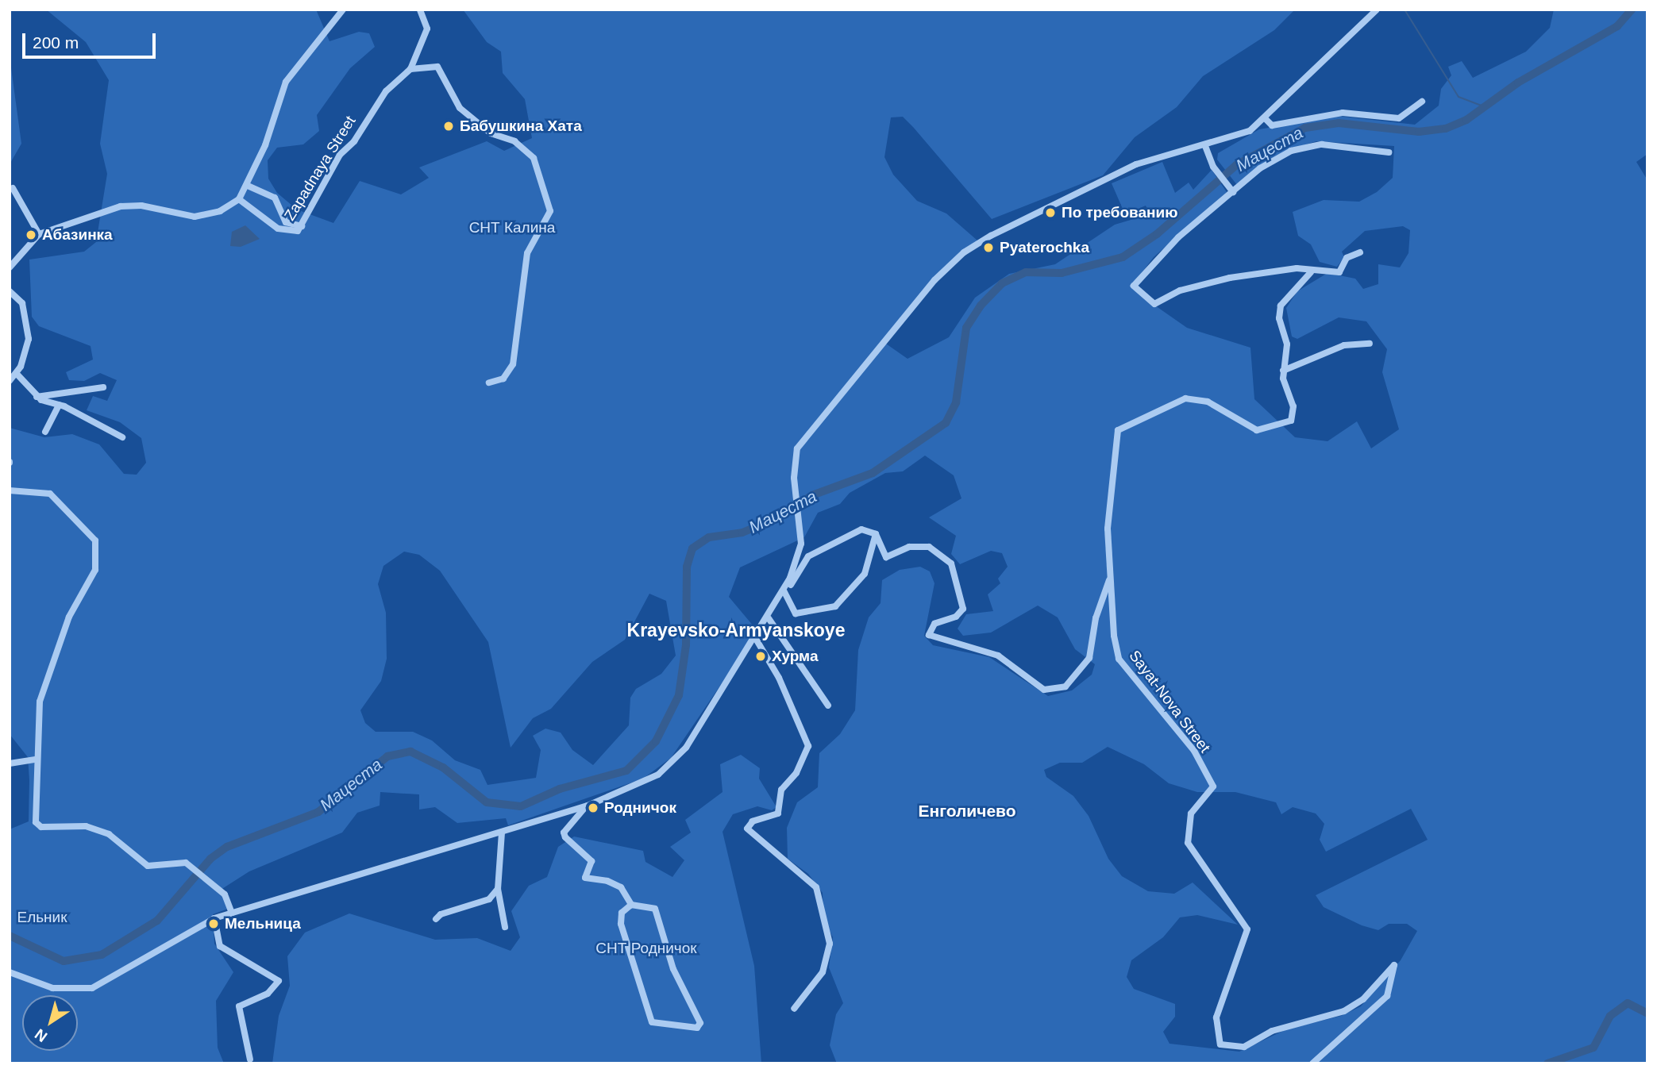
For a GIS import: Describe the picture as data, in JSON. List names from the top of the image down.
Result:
{
  "streets": {
    "street": ["Zapadnaya Street", "Sayat-Nova Street"]
  },
  "districts": ["Krayevsko-Armyanskoye", "Енголичево"],
  "water": ["Мацеста"],
  "parks": ["СНТ Калина", "Ельник", "СНТ Родничок"],
  "places": [
    "Бабушкина Хата",
    "По требованию",
    "Абазинка",
    "Pyaterochka",
    "Хурма",
    "Родничок",
    "Мельница"
  ],
  "scale_bar": "200 m",
  "north": "bottom left"
}
